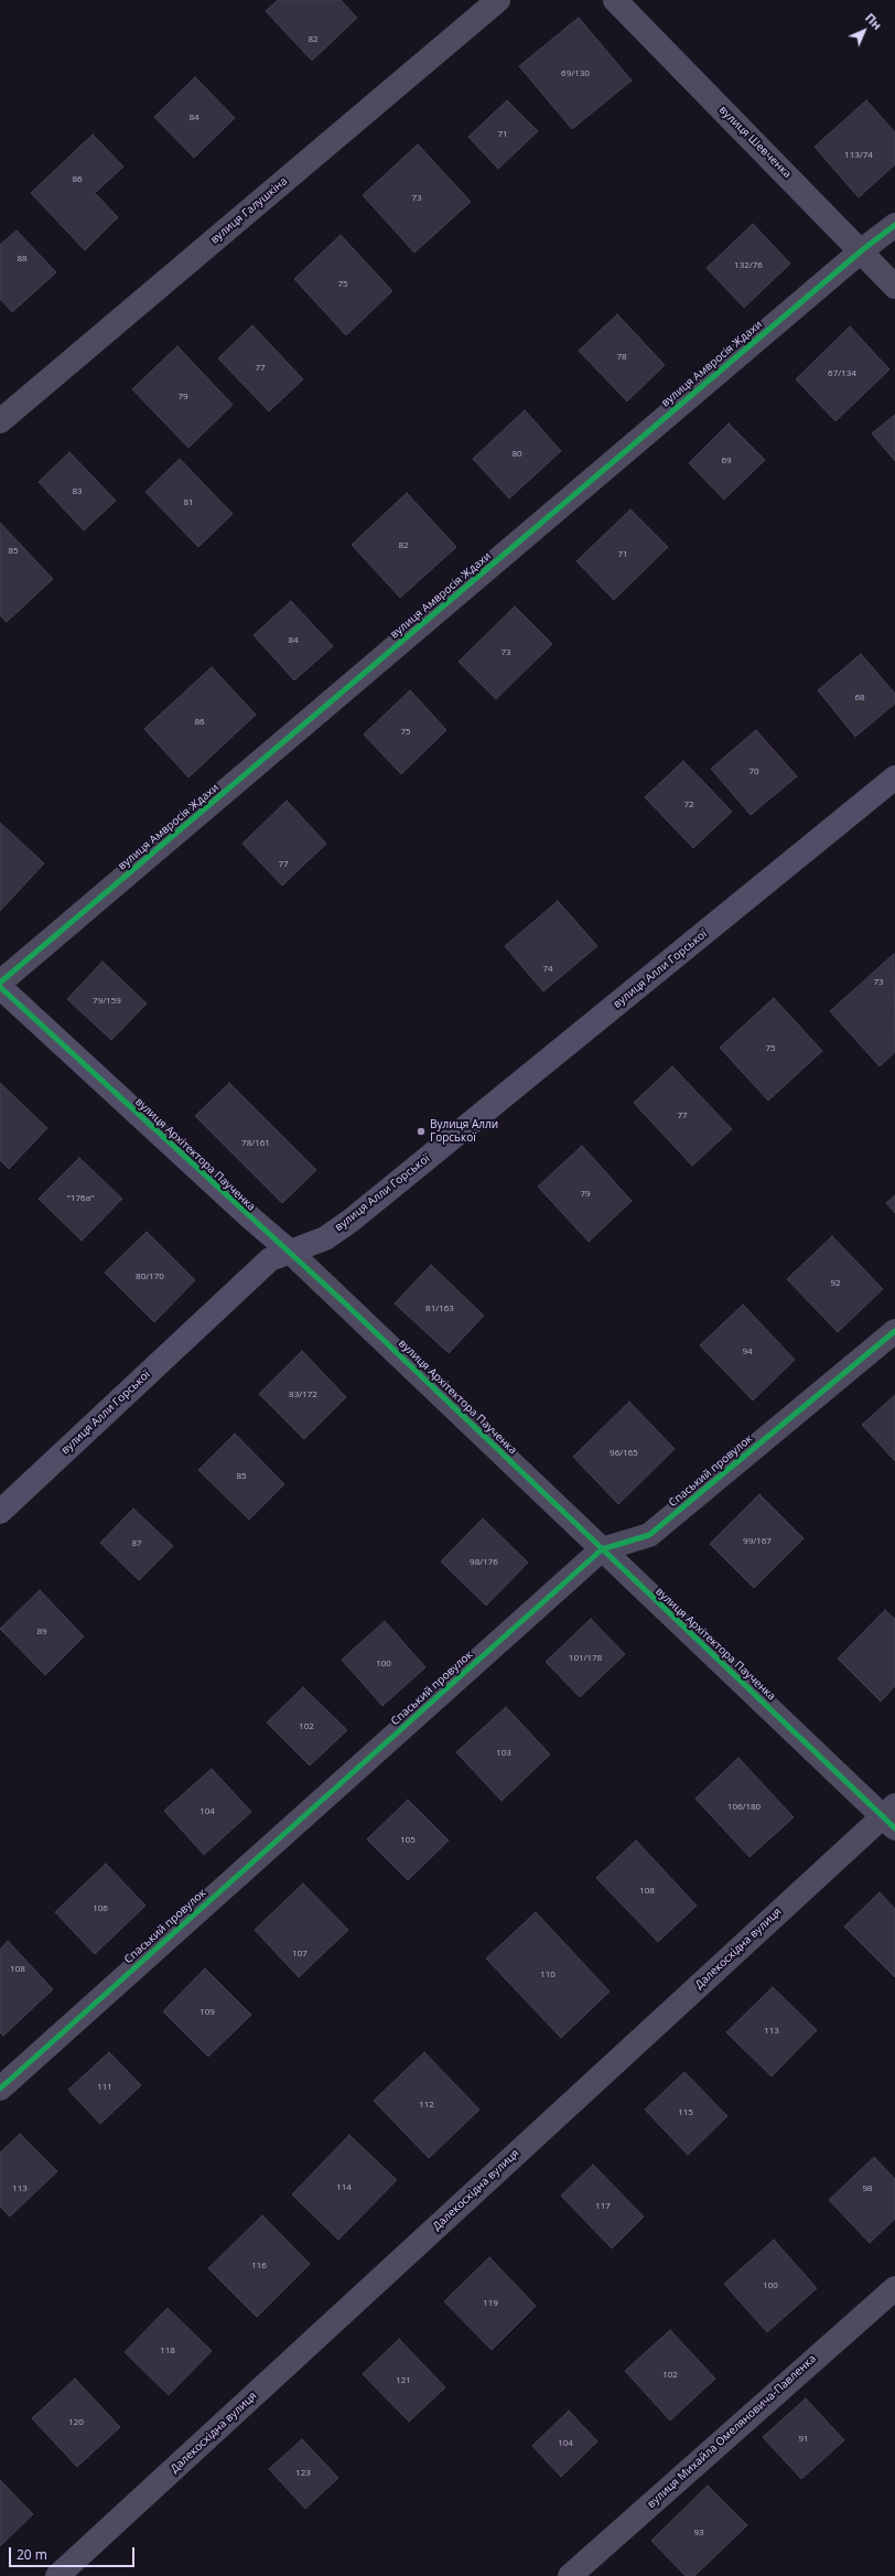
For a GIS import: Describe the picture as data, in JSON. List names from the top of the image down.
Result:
{
  "streets": {
    "street": [
      "вулиця Шевченка",
      "вулиця Галушкіна",
      "вулиця Амвросія Ждахи",
      "вулиця Алли Горської",
      "вулиця Архітектора Паученка",
      "Спаський провулок",
      "Далекосхідна вулиця",
      "вулиця Михайла Омеляновича-Павленка"
    ]
  },
  "crossings": [
    ["вулиця Шевченка", "вулиця Амвросія Ждахи"],
    ["вулиця Алли Горської", "вулиця Архітектора Паученка"],
    ["вулиця Архітектора Паученка", "Спаський провулок"],
    ["вулиця Архітектора Паученка", "Далекосхідна вулиця"]
  ],
  "places": ["Вулиця Алли Горської"],
  "house_numbers": [
    "82",
    "69/130",
    "84",
    "71",
    "113/74",
    "86",
    "73",
    "88",
    "132/76",
    "75",
    "78",
    "77",
    "67/134",
    "79",
    "80",
    "69",
    "83",
    "81",
    "82",
    "85",
    "71",
    "84",
    "73",
    "68",
    "86",
    "75",
    "70",
    "72",
    "77",
    "74",
    "73",
    "79/159",
    "75",
    "77",
    "78/161",
    "79",
    "\"176а\"",
    "80/170",
    "92",
    "81/163",
    "94",
    "83/172",
    "96/165",
    "85",
    "99/167",
    "87",
    "98/176",
    "89",
    "101/178",
    "100",
    "102",
    "103",
    "106/180",
    "104",
    "105",
    "108",
    "106",
    "107",
    "108",
    "110",
    "109",
    "113",
    "111",
    "112",
    "115",
    "114",
    "113",
    "98",
    "117",
    "116",
    "100",
    "119",
    "118",
    "102",
    "121",
    "120",
    "91",
    "104",
    "123",
    "93"
  ],
  "scale_bar": "20 m",
  "north": "top right"
}
